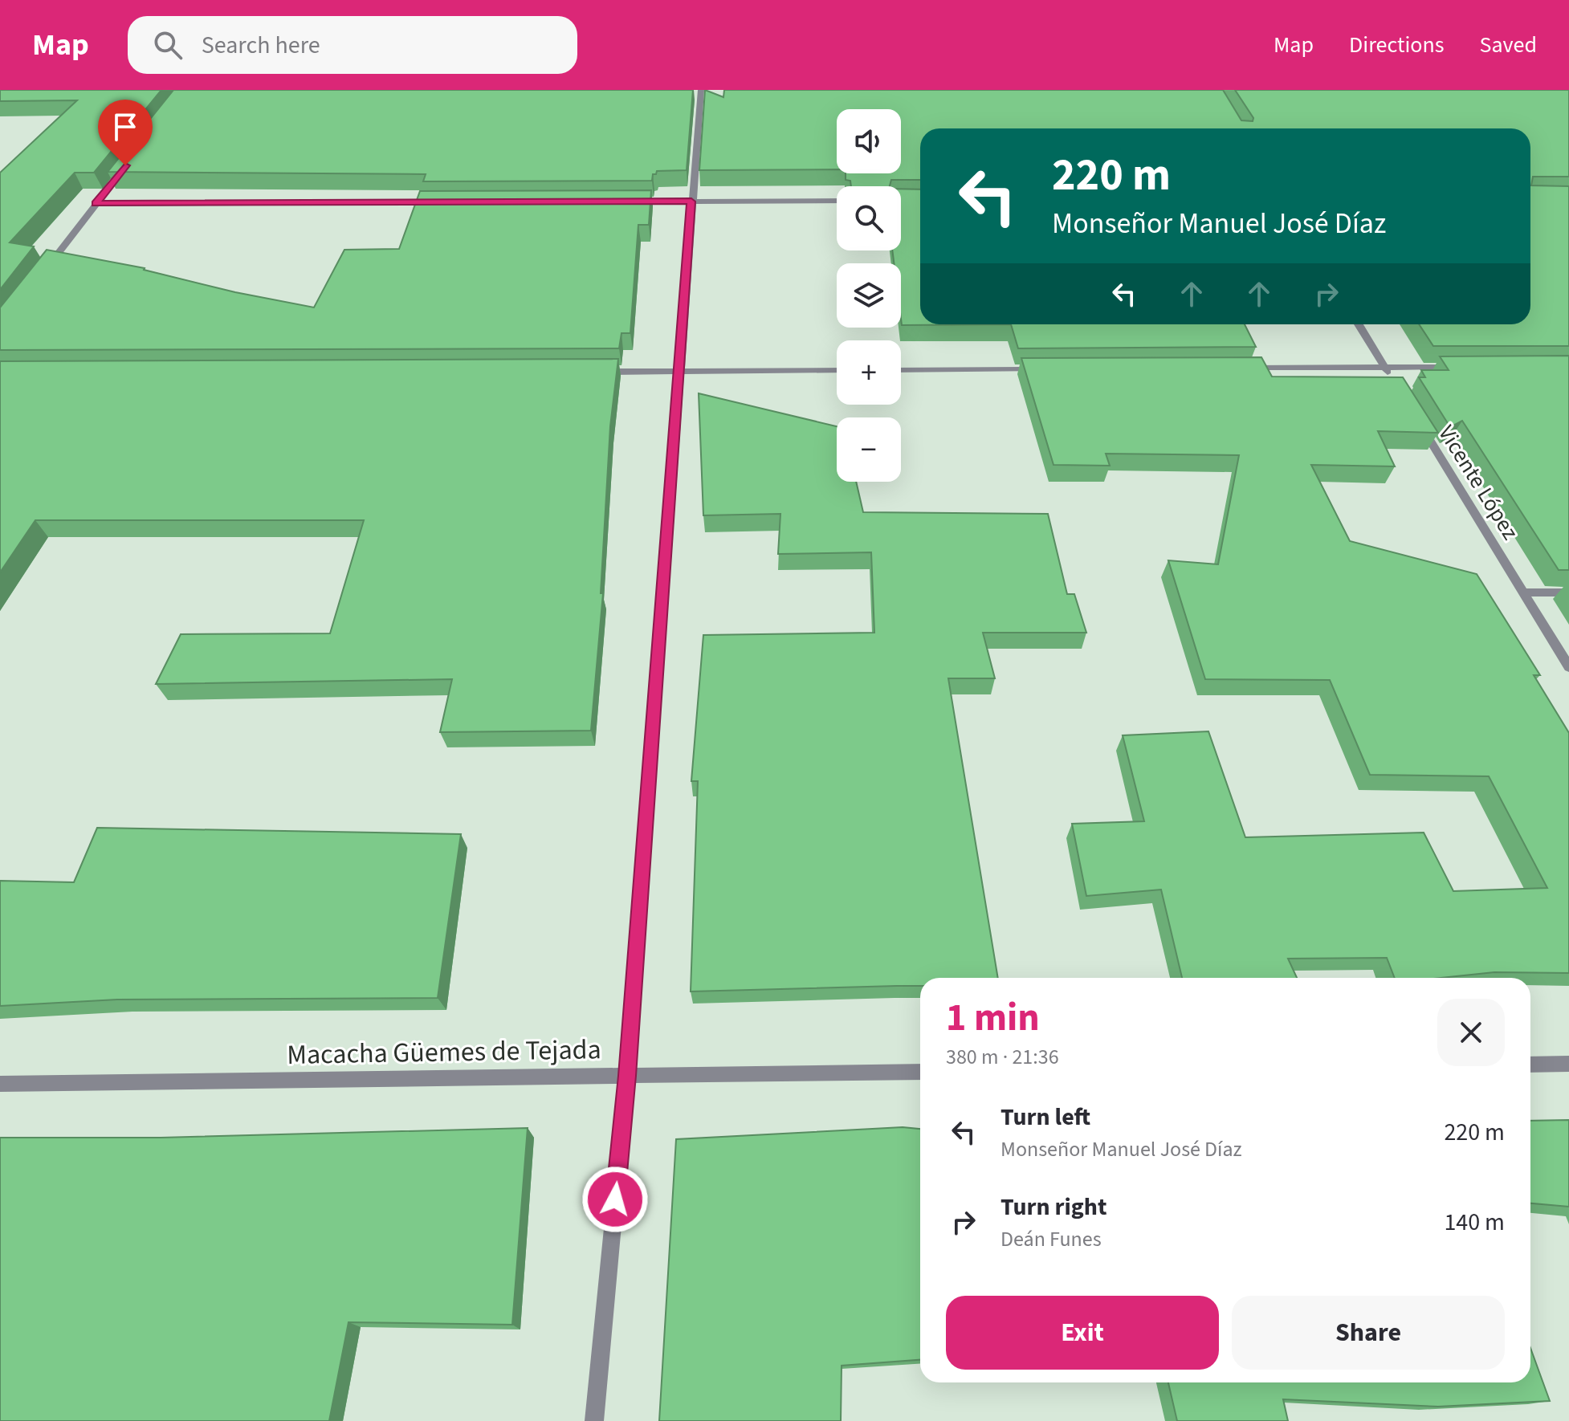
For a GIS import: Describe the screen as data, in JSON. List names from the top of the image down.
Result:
{
  "streets": {
    "street": ["Vicente López", "Macacha Güemes de Tejada"]
  },
  "page": {
    "header": "Map",
    "search": "Search here",
    "nav": ["Map", "Directions", "Saved"],
    "map_buttons": ["+", "−"],
    "turn": ["220 m", "Monseñor Manuel José Díaz"],
    "heading": ["1 min", "380 m · 21:36"],
    "list": [
      {
        "name": "Turn left",
        "note": "Monseñor Manuel José Díaz",
        "value": "220 m"
      },
      {
        "name": "Turn right",
        "note": "Deán Funes",
        "value": "140 m"
      }
    ],
    "buttons": ["Exit", "Share"]
  }
}
